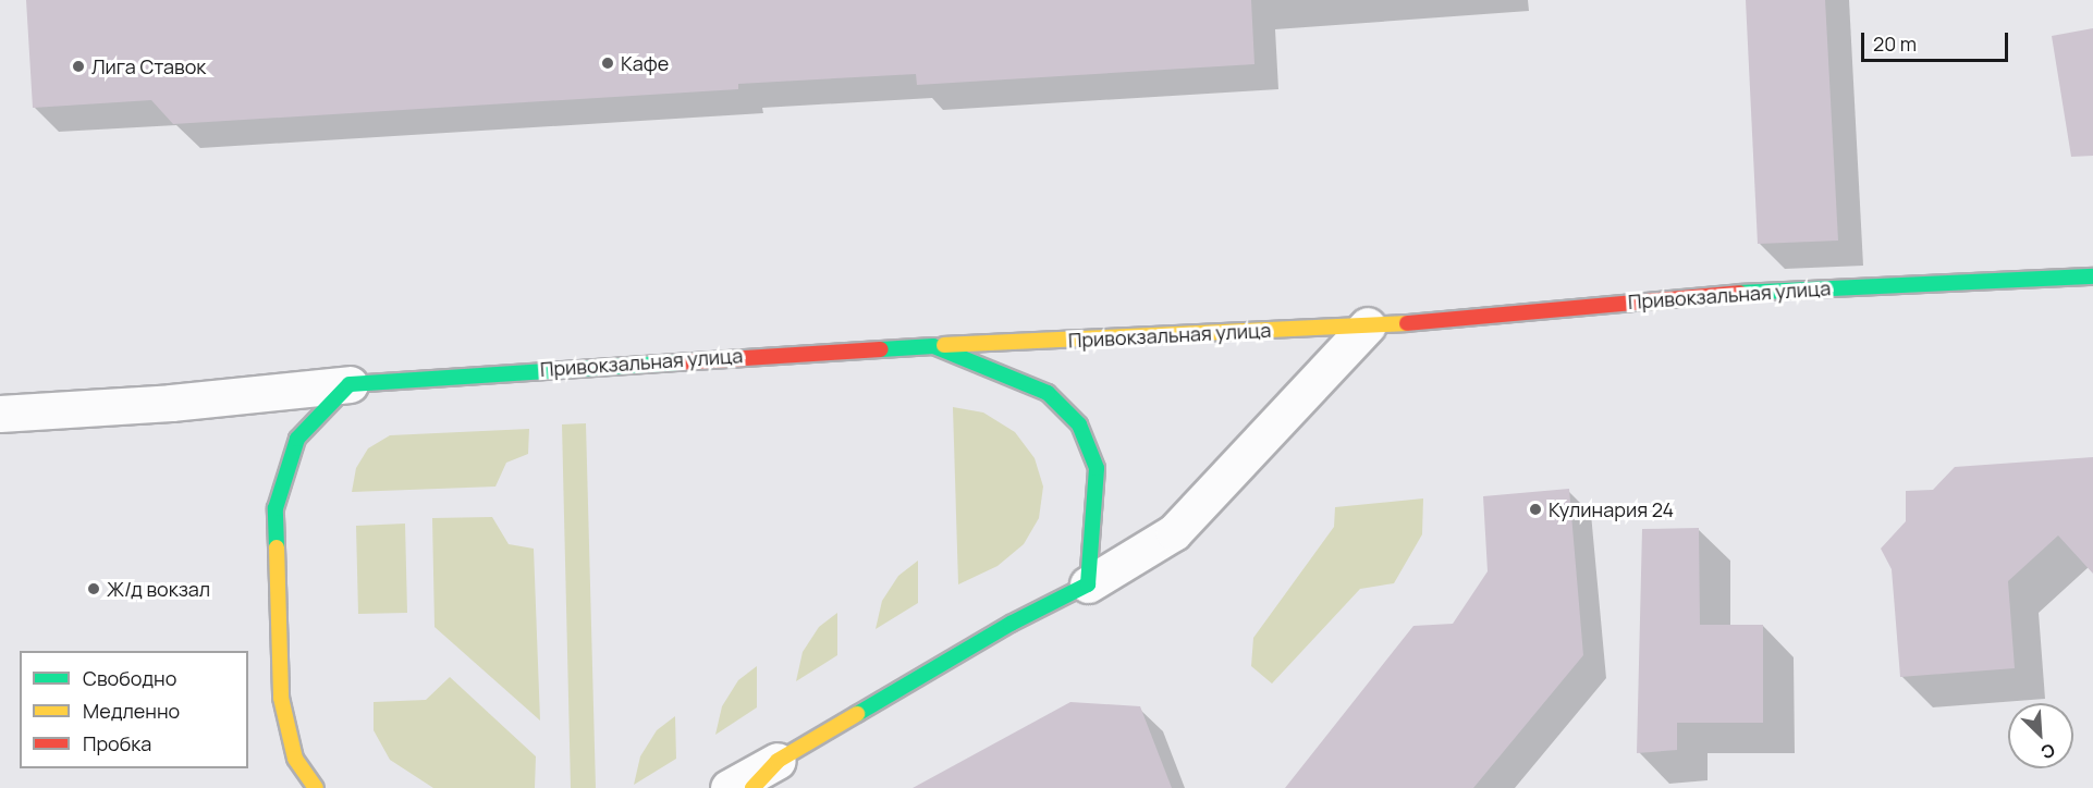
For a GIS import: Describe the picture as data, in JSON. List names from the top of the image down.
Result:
{
  "streets": {
    "street": ["Привокзальная улица"]
  },
  "places": [
    "Кафе",
    "Лига Ставок",
    "Кулинария 24",
    "Ж/д вокзал"
  ],
  "legend": ["Свободно", "Медленно", "Пробка"],
  "scale_bar": "20 m",
  "north": "bottom right"
}
